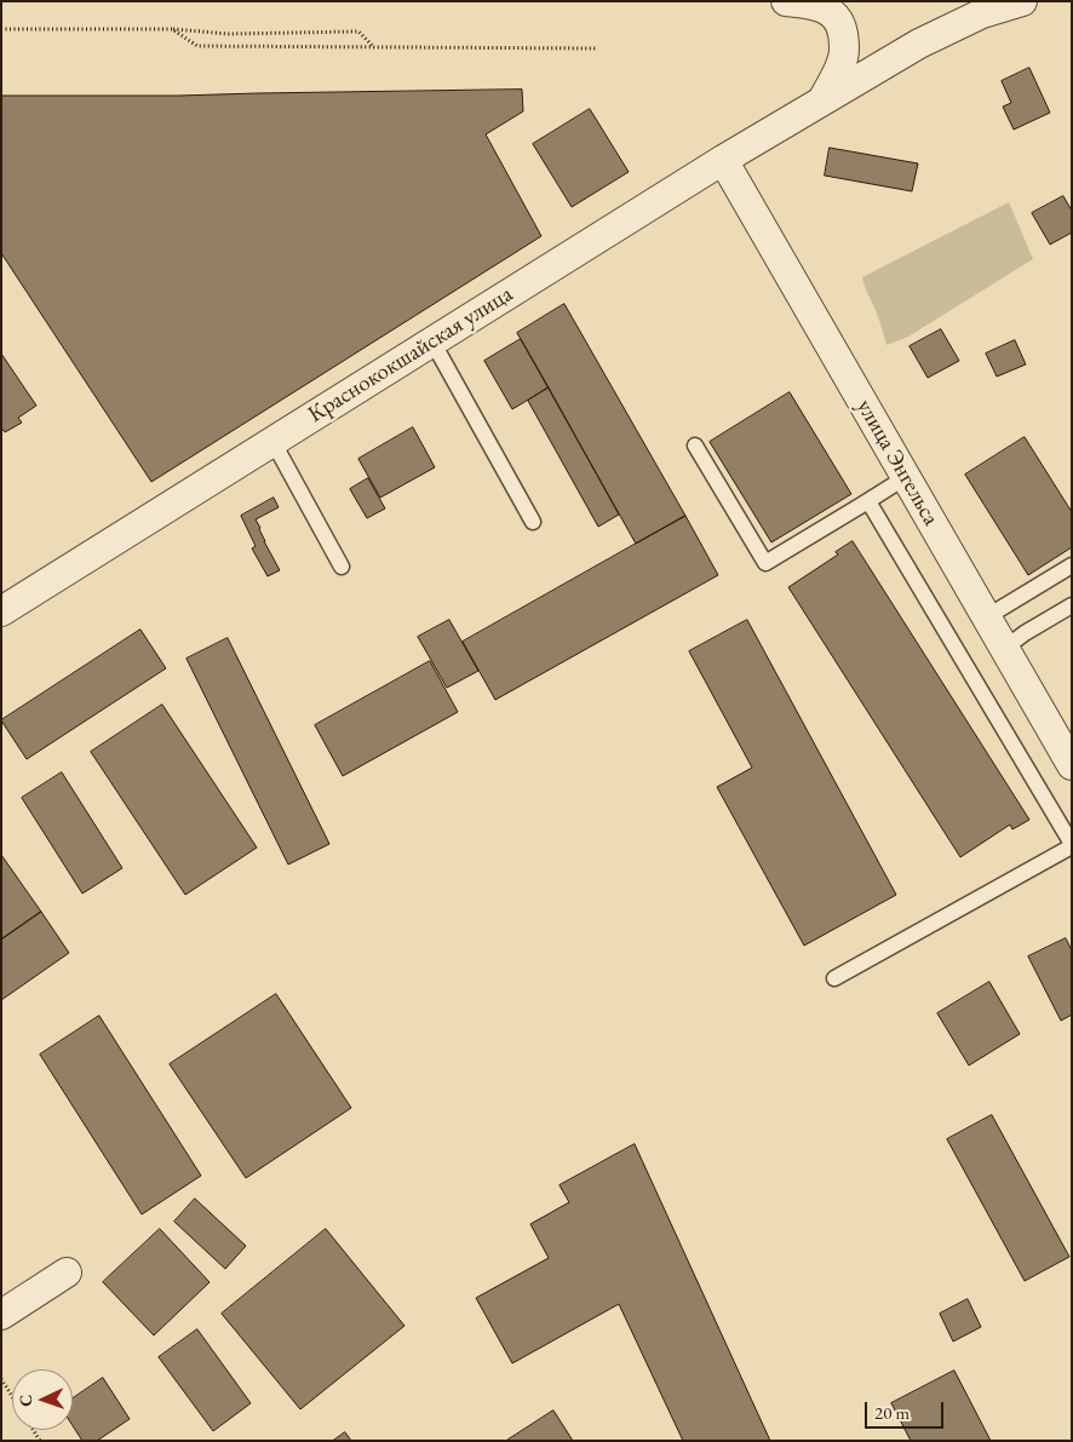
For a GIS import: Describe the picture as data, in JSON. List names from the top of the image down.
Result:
{
  "streets": {
    "street": ["Краснококшайская улица", "улица Энгельса"]
  },
  "crossings": [
    ["Краснококшайская улица", "улица Энгельса"]
  ],
  "scale_bar": "20 m",
  "north": "left"
}
